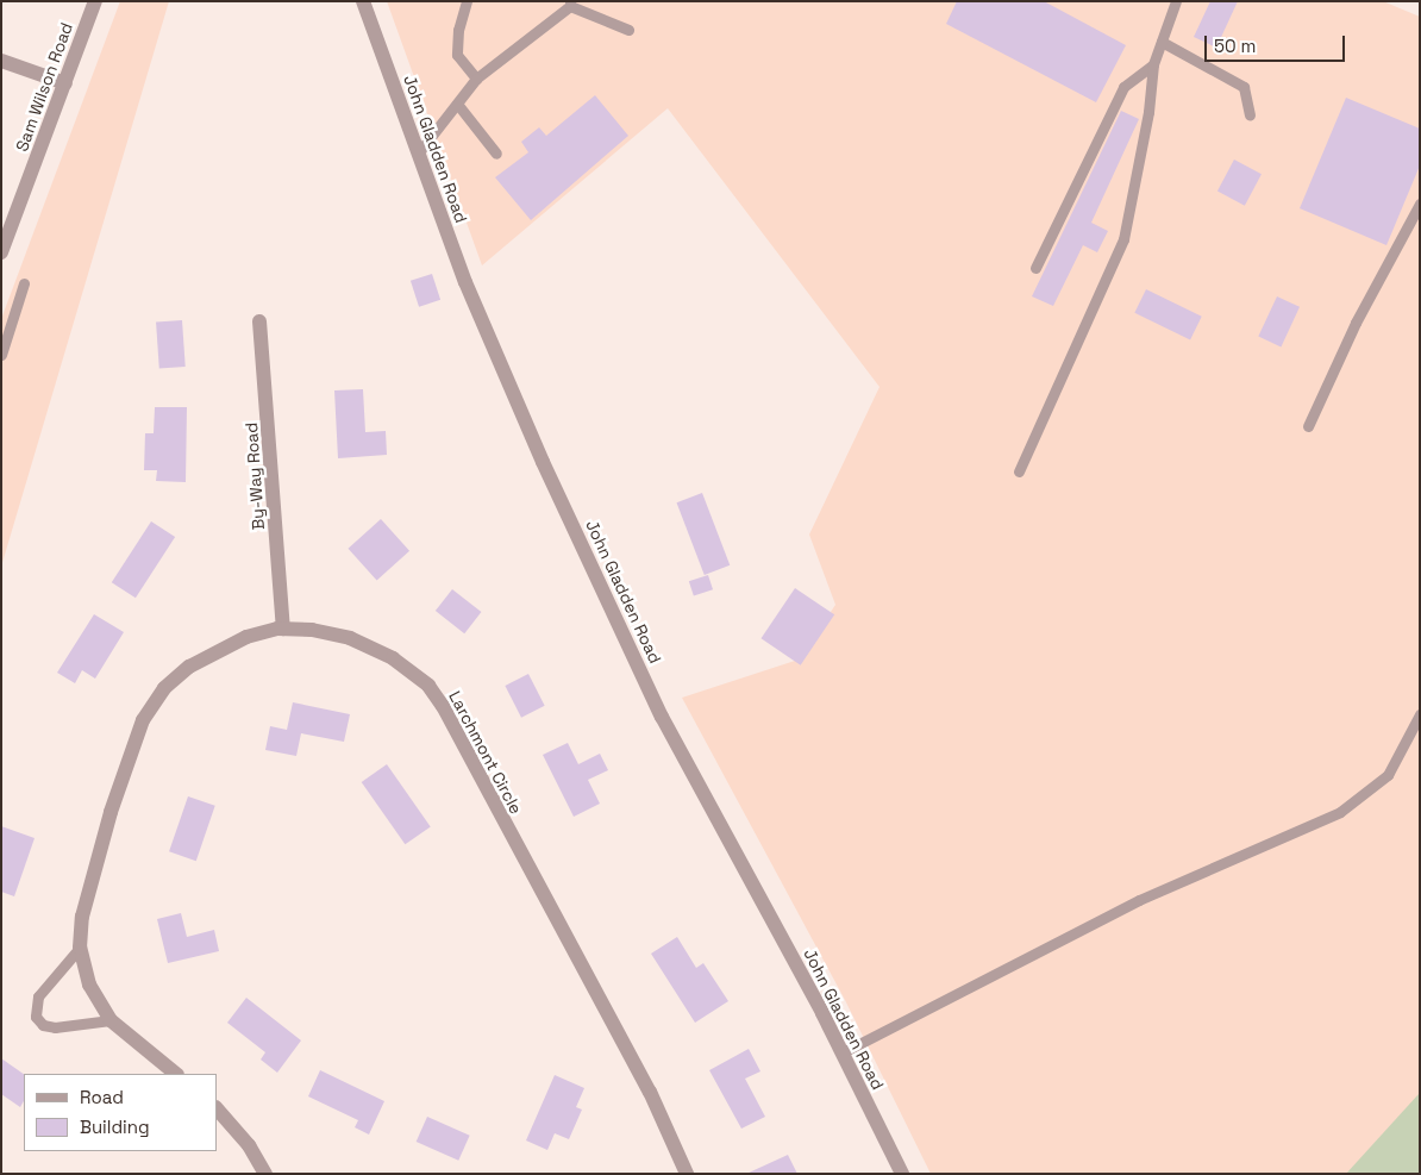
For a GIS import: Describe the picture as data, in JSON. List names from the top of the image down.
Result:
{
  "streets": {
    "street": [
      "Sam Wilson Road",
      "John Gladden Road",
      "By-Way Road",
      "Larchmont Circle"
    ]
  },
  "crossings": [
    ["By-Way Road", "Larchmont Circle"]
  ],
  "legend": ["Road", "Building"],
  "scale_bar": "50 m"
}
